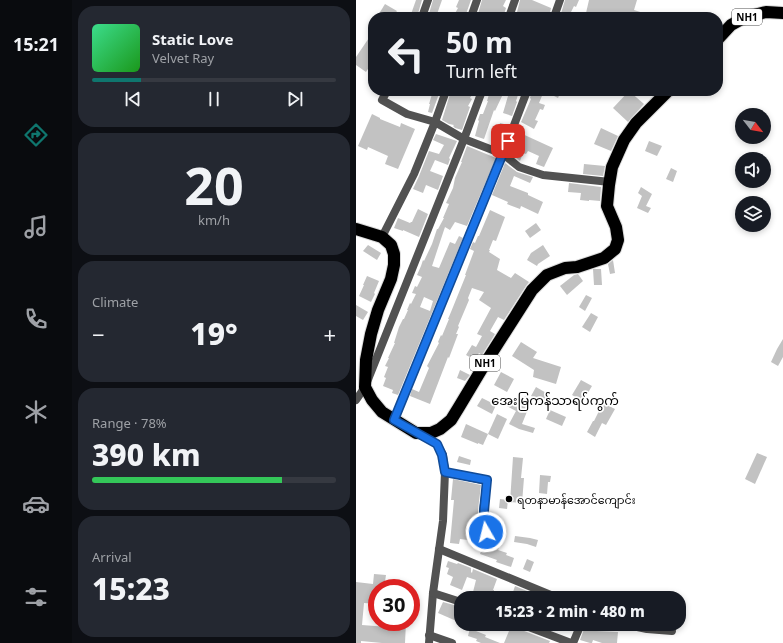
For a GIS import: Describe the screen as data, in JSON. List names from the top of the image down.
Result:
{
  "streets": {
    "highway": ["NH1"]
  },
  "districts": ["အေးမြကန်သာရပ်ကွက်"],
  "places": ["ရတနာမာန်အောင်ကျောင်း"],
  "north": "bottom right",
  "page": {
    "tabs": "15:21",
    "turn": ["50 m", "Turn left"],
    "song": ["Static Love", "Velvet Ray"],
    "tile": [
      ["20", "km/h"],
      "Climate",
      ["Range · 78%", "390 km"],
      ["Arrival", "15:23"]
    ],
    "heat": ["−", "19°", "+"],
    "limit": "30",
    "trip": "15:23 · 2 min · 480 m"
  }
}
